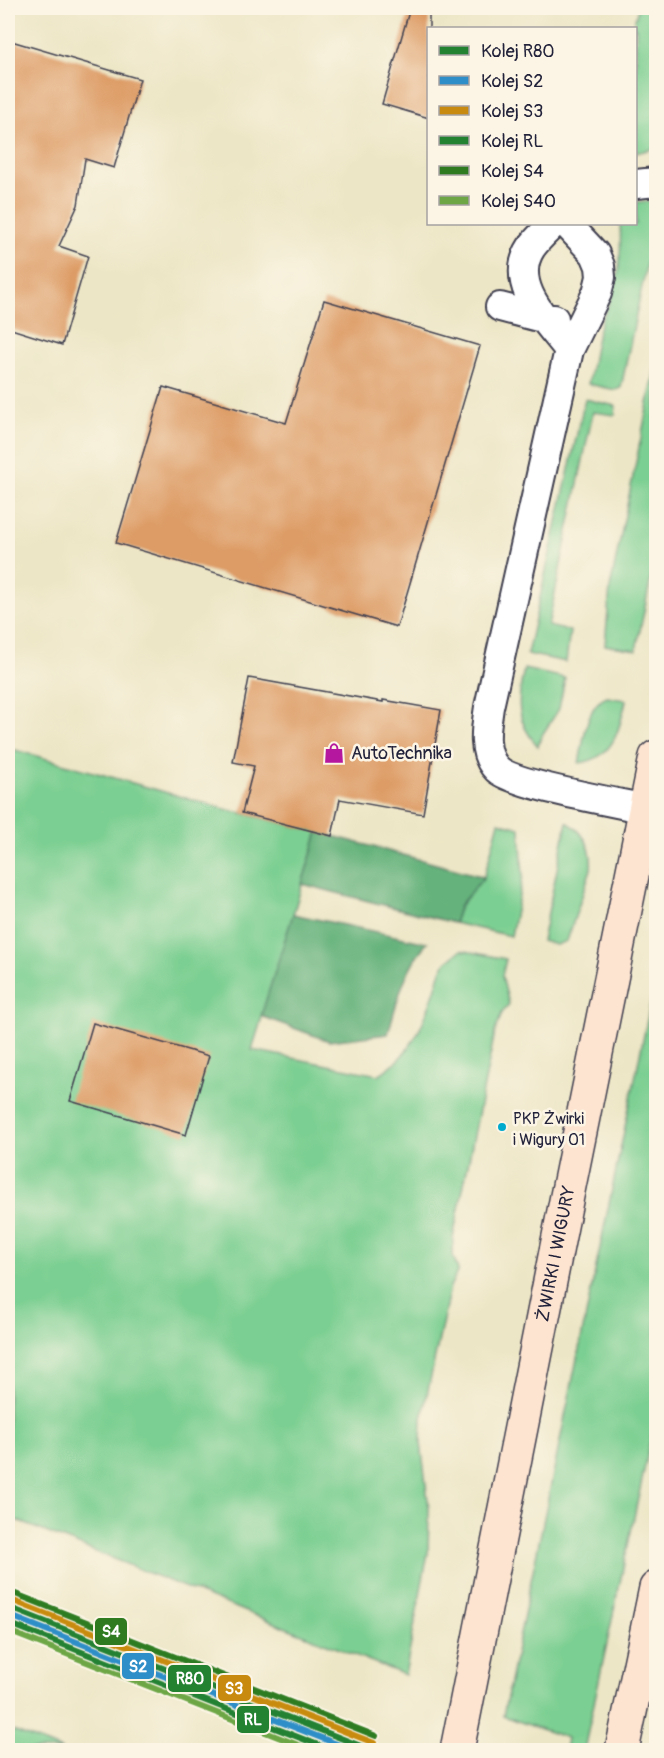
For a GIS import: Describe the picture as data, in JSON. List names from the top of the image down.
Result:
{
  "streets": {
    "main road": ["ŻWIRKI I WIGURY"]
  },
  "places": {
    "shop": ["AutoTechnika"],
    "other": ["PKP Żwirki i Wigury 01"]
  },
  "lines": [
    "rail line S4",
    "rail line S3",
    "rail line R80",
    "rail line S2",
    "rail line RL",
    "rail line S40"
  ],
  "legend": [
    "Kolej R80",
    "Kolej S2",
    "Kolej S3",
    "Kolej RL",
    "Kolej S4",
    "Kolej S40"
  ]
}
